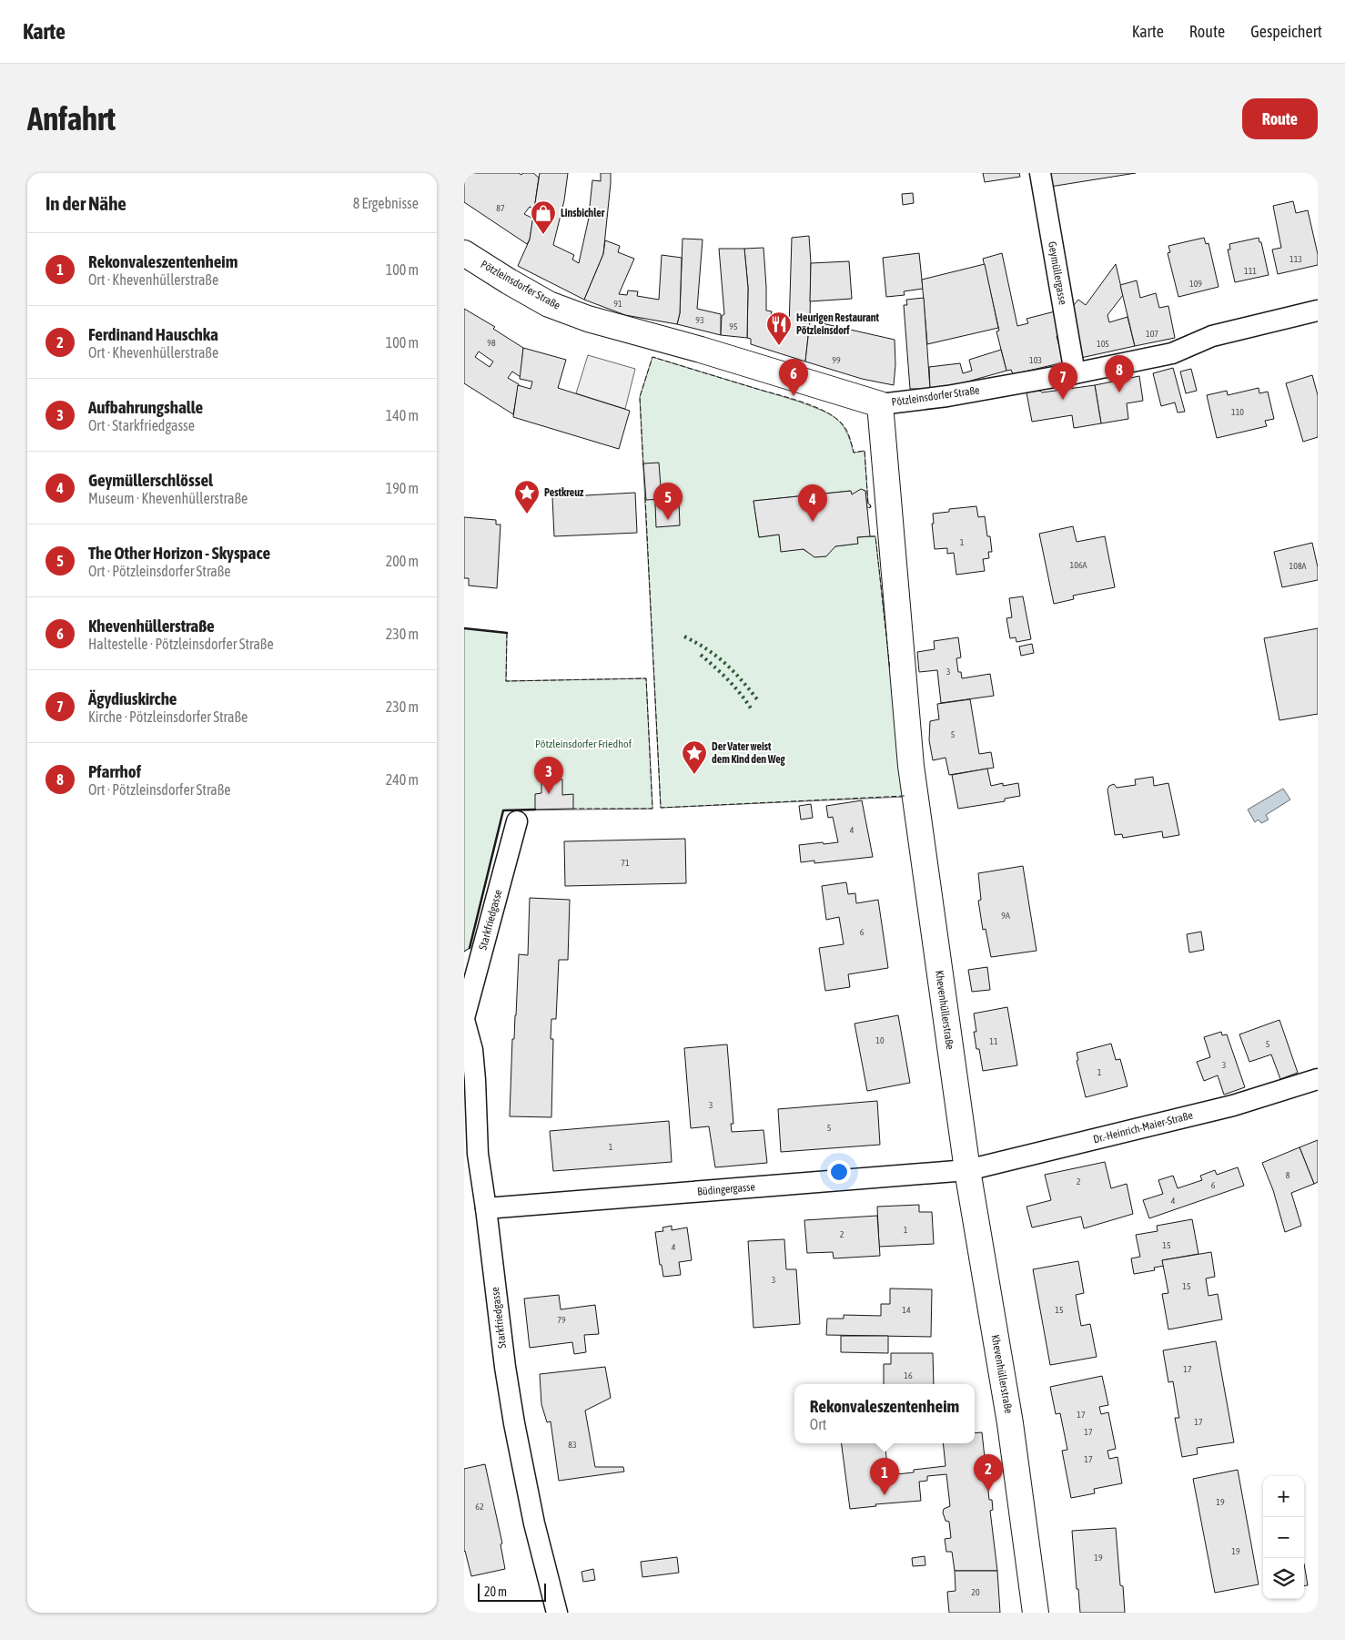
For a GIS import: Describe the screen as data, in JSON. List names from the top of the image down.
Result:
{
  "streets": {
    "street": [
      "Geymüllergasse",
      "Pötzleinsdorfer Straße",
      "Starkfriedgasse",
      "Khevenhüllerstraße",
      "Dr.-Heinrich-Maier-Straße",
      "Büdingergasse"
    ]
  },
  "crossings": [
    ["Geymüllergasse", "Pötzleinsdorfer Straße"],
    ["Pötzleinsdorfer Straße", "Khevenhüllerstraße"],
    ["Starkfriedgasse", "Büdingergasse"],
    ["Khevenhüllerstraße", "Dr.-Heinrich-Maier-Straße"],
    ["Khevenhüllerstraße", "Büdingergasse"],
    ["Dr.-Heinrich-Maier-Straße", "Büdingergasse"]
  ],
  "parks": ["Pötzleinsdorfer Friedhof"],
  "places": {
    "shop": ["Linsbichler"],
    "restaurant": ["Heurigen Restaurant Pötzleinsdorf"],
    "place": ["Pestkreuz", "Der Vater weist dem Kind den Weg"]
  },
  "house_numbers": [
    "87",
    "113",
    "111",
    "109",
    "91",
    "93",
    "95",
    "107",
    "98",
    "105",
    "99",
    "103",
    "110",
    "1",
    "106A",
    "108A",
    "3",
    "5",
    "4",
    "71",
    "9A",
    "6",
    "10",
    "11",
    "5",
    "3",
    "1",
    "3",
    "5",
    "1",
    "8",
    "2",
    "6",
    "4",
    "1",
    "2",
    "15",
    "4",
    "3",
    "15",
    "14",
    "15",
    "79",
    "17",
    "16",
    "17",
    "17",
    "17",
    "83",
    "17",
    "19",
    "62",
    "19",
    "19",
    "20"
  ],
  "scale_bar": "20 m",
  "page": {
    "header": "Karte",
    "nav": ["Karte", "Route", "Gespeichert"],
    "buttons": "Route",
    "title": "Anfahrt",
    "heading": ["In der Nähe", "8 Ergebnisse"],
    "list": [
      {
        "mark": "1",
        "name": "Rekonvaleszentenheim",
        "note": "Ort · Khevenhüllerstraße",
        "value": "100 m"
      },
      {
        "mark": "2",
        "name": "Ferdinand Hauschka",
        "note": "Ort · Khevenhüllerstraße",
        "value": "100 m"
      },
      {
        "mark": "3",
        "name": "Aufbahrungshalle",
        "note": "Ort · Starkfriedgasse",
        "value": "140 m"
      },
      {
        "mark": "4",
        "name": "Geymüllerschlössel",
        "note": "Museum · Khevenhüllerstraße",
        "value": "190 m"
      },
      {
        "mark": "5",
        "name": "The Other Horizon - Skyspace",
        "note": "Ort · Pötzleinsdorfer Straße",
        "value": "200 m"
      },
      {
        "mark": "6",
        "name": "Khevenhüllerstraße",
        "note": "Haltestelle · Pötzleinsdorfer Straße",
        "value": "230 m"
      },
      {
        "mark": "7",
        "name": "Ägydiuskirche",
        "note": "Kirche · Pötzleinsdorfer Straße",
        "value": "230 m"
      },
      {
        "mark": "8",
        "name": "Pfarrhof",
        "note": "Ort · Pötzleinsdorfer Straße",
        "value": "240 m"
      }
    ],
    "pins": [
      "8",
      "6",
      "7",
      "5",
      "4",
      "3",
      "2",
      "1"
    ],
    "popup": ["Rekonvaleszentenheim", "Ort"],
    "map_buttons": ["+", "−"],
    "scale": "20 m"
  }
}
